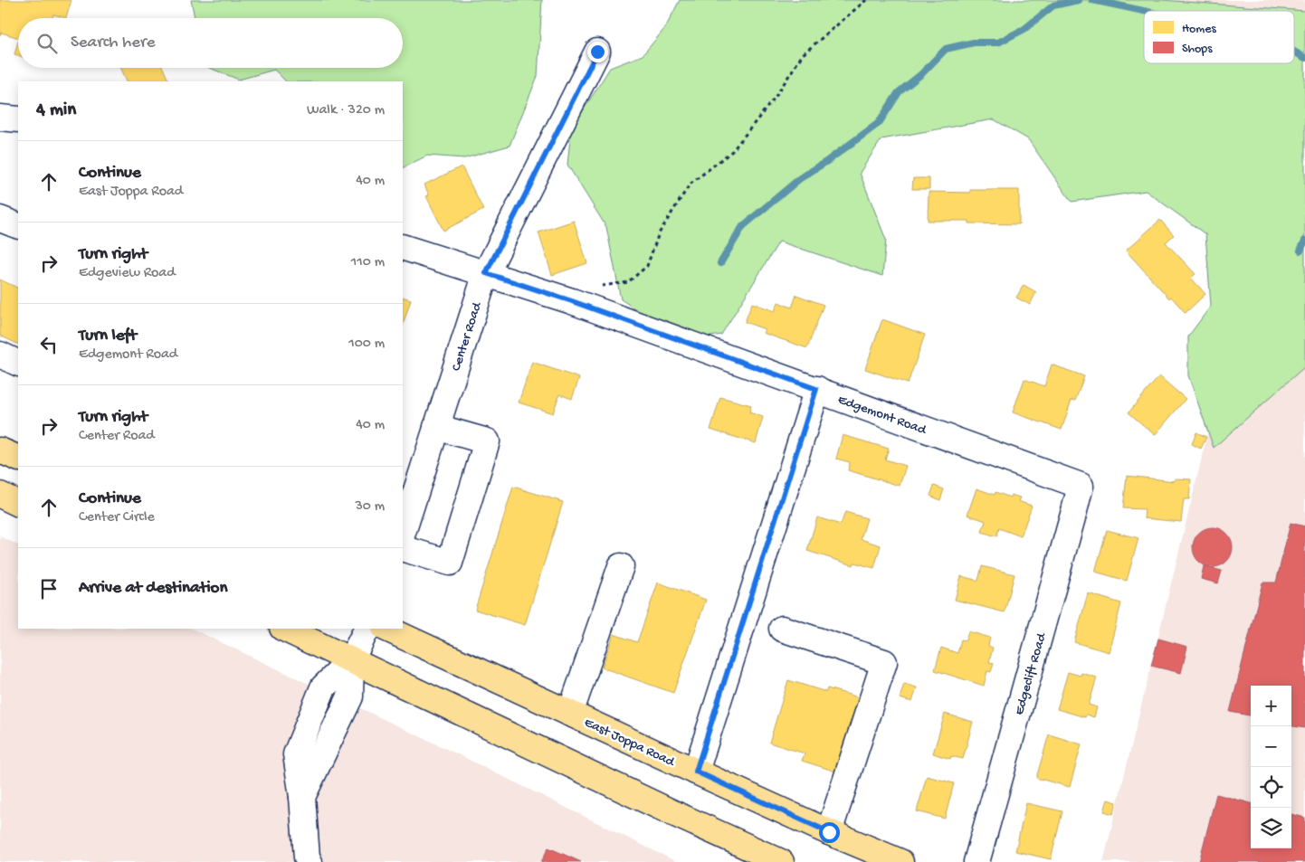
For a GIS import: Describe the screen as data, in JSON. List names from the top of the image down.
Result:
{
  "streets": {
    "main road": ["East Joppa Road"],
    "street": ["Center Road", "Edgemont Road", "Edgeclift Road"]
  },
  "crossings": [
    ["Center Road", "Edgemont Road"],
    ["Edgemont Road", "Edgeclift Road"]
  ],
  "legend": ["Homes", "Shops"],
  "page": {
    "search": "Search here",
    "heading": ["4 min", "Walk · 320 m"],
    "list": [
      ["Continue", "East Joppa Road", "40 m"],
      ["Turn right", "Edgeview Road", "110 m"],
      ["Turn left", "Edgemont Road", "100 m"],
      ["Turn right", "Center Road", "40 m"],
      ["Continue", "Center Circle", "30 m"],
      "Arrive at destination"
    ],
    "map_buttons": ["+", "−"]
  }
}
